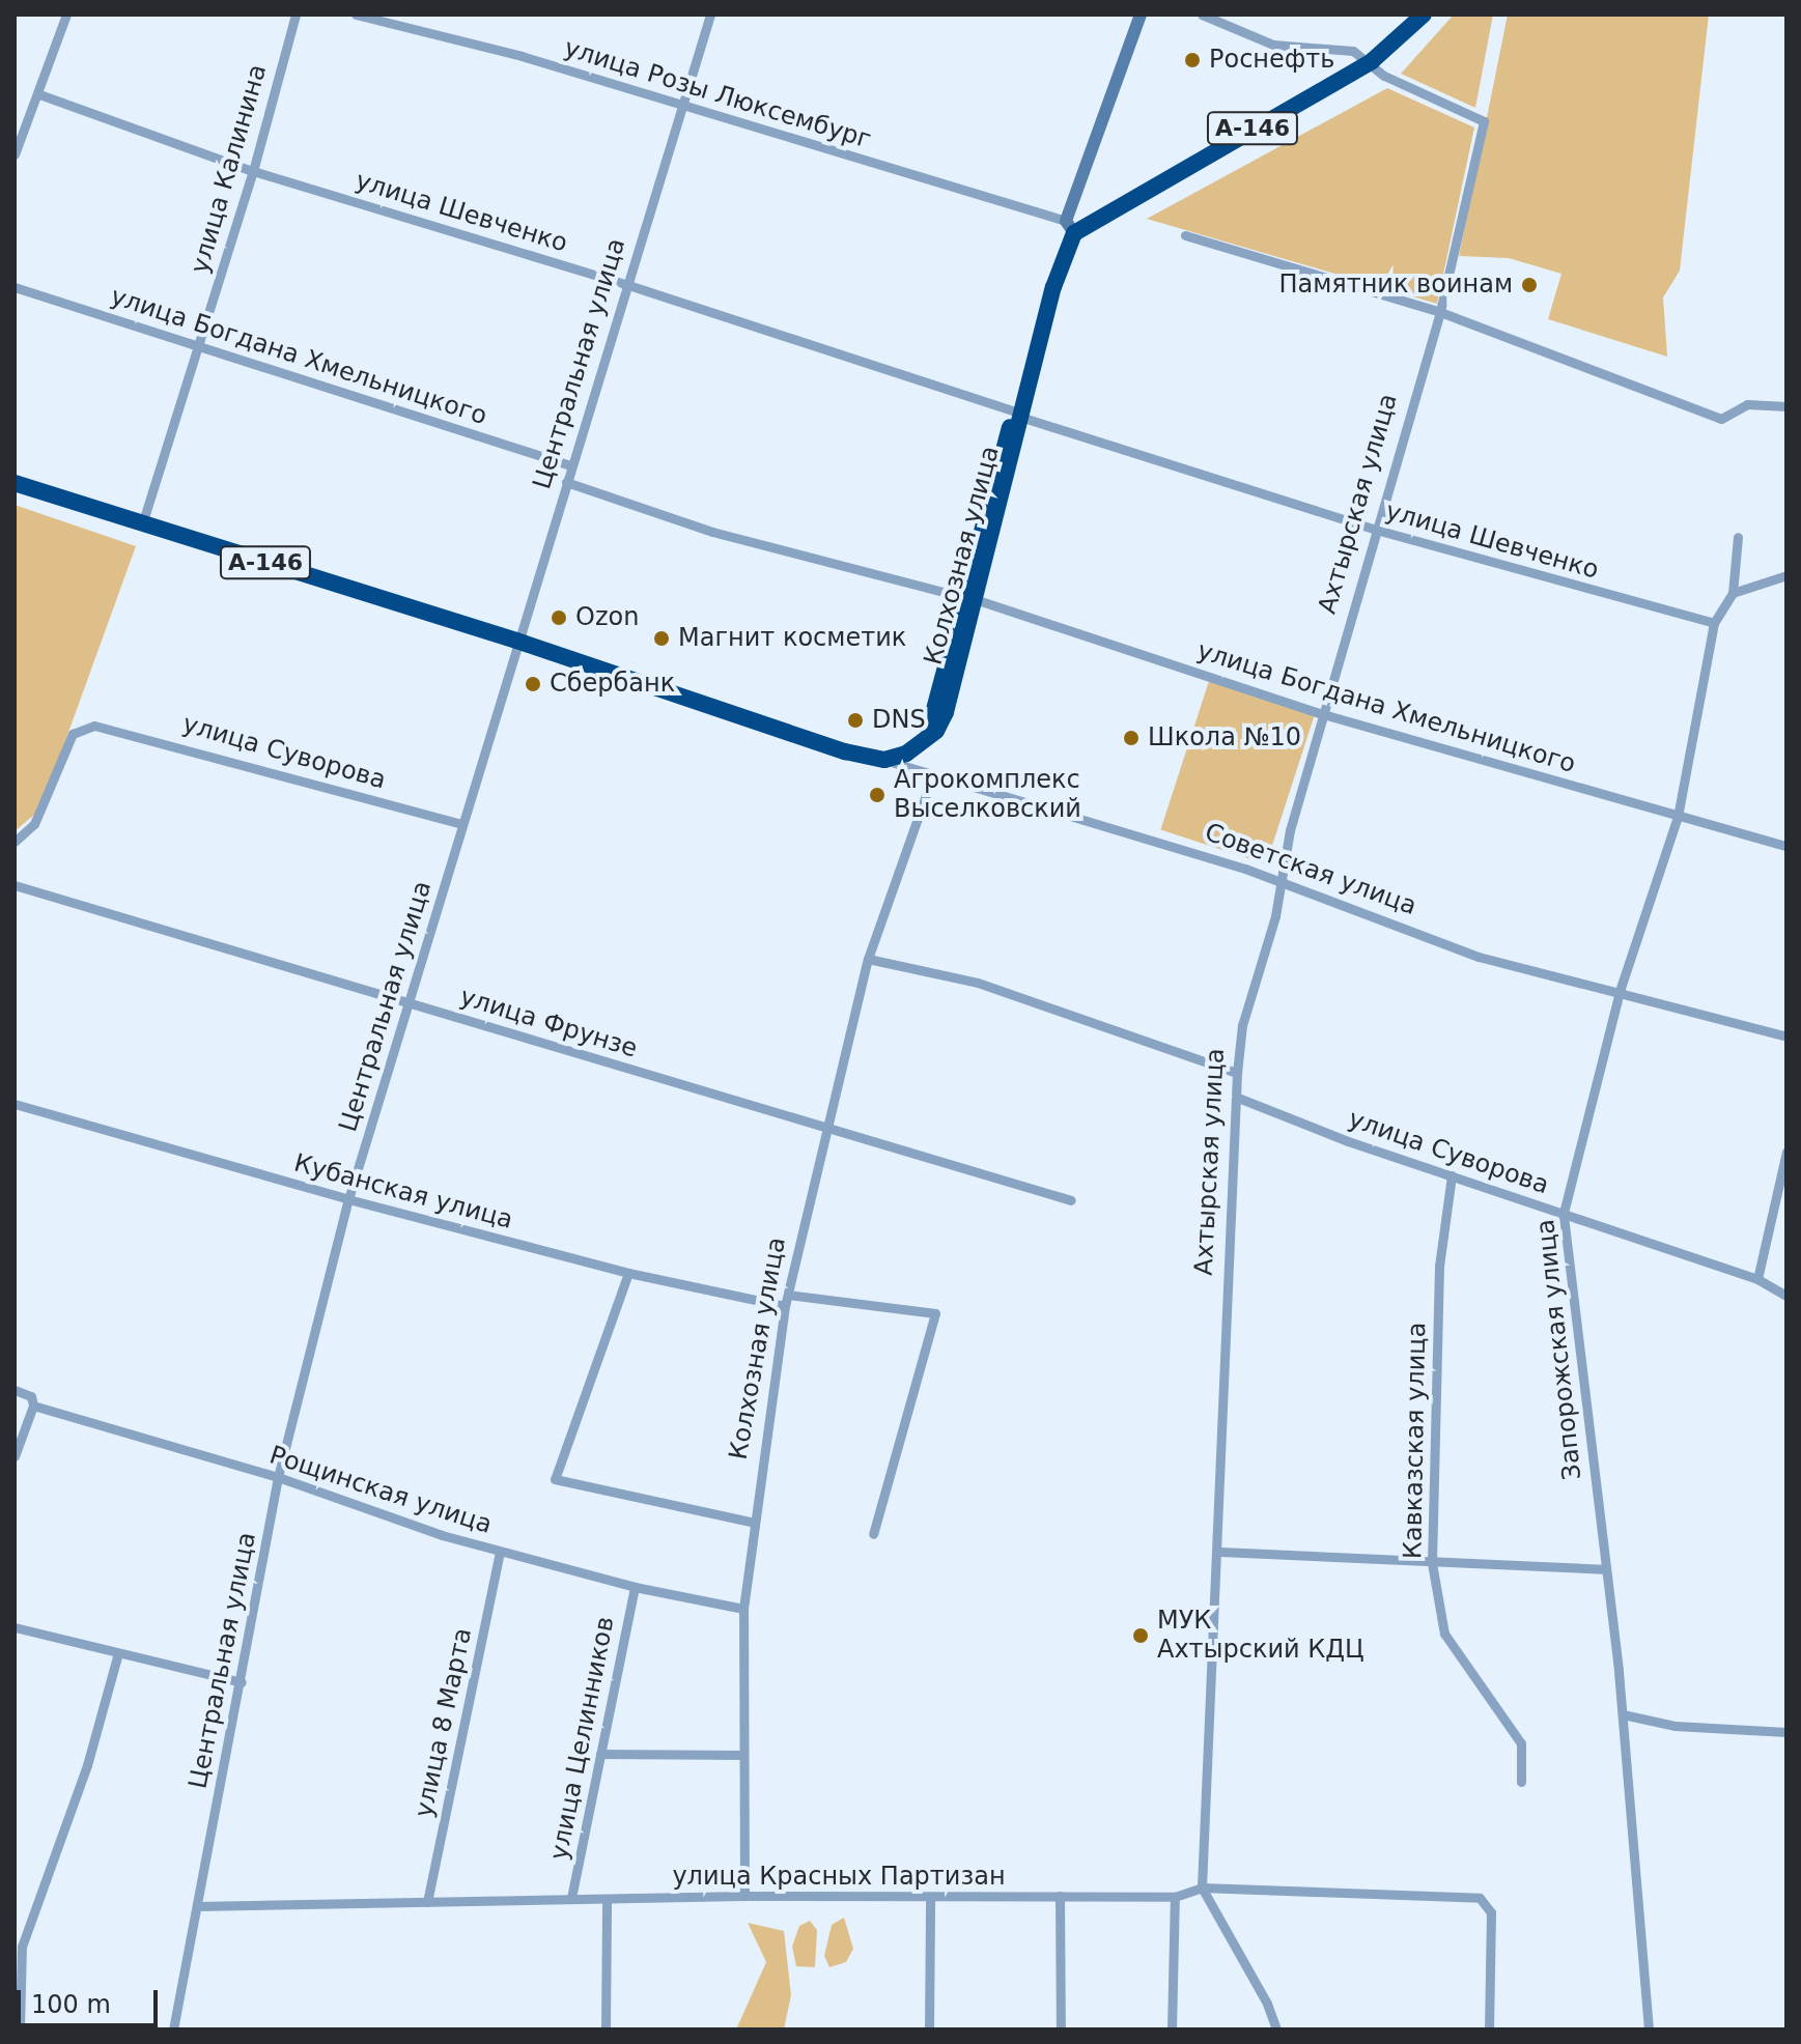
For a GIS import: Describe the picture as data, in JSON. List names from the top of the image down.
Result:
{
  "streets": {
    "highway": ["А-146", "Колхозная улица", "Советская улица"],
    "street": [
      "улица Розы Люксембург",
      "улица Калинина",
      "улица Шевченко",
      "улица Богдана Хмельницкого",
      "Центральная улица",
      "Ахтырская улица",
      "улица Суворова",
      "улица Фрунзе",
      "Кубанская улица",
      "Запорожская улица",
      "Кавказская улица",
      "Рощинская улица",
      "улица 8 Марта",
      "улица Целинников",
      "улица Красных Партизан"
    ]
  },
  "crossings": [
    ["улица Розы Люксембург", "А-146"],
    ["улица Розы Люксембург", "Центральная улица"],
    ["улица Розы Люксембург", "Колхозная улица"],
    ["А-146", "Ахтырская улица"],
    ["А-146", "Колхозная улица"],
    ["улица Калинина", "улица Шевченко"],
    ["улица Калинина", "улица Богдана Хмельницкого"],
    ["улица Калинина", "Советская улица"],
    ["улица Шевченко", "Центральная улица"],
    ["улица Шевченко", "Ахтырская улица"],
    ["улица Шевченко", "Колхозная улица"],
    ["улица Шевченко", "Запорожская улица"],
    ["улица Богдана Хмельницкого", "Центральная улица"],
    ["улица Богдана Хмельницкого", "Ахтырская улица"],
    ["улица Богдана Хмельницкого", "Колхозная улица"],
    ["улица Богдана Хмельницкого", "Запорожская улица"],
    ["Центральная улица", "улица Суворова"],
    ["Центральная улица", "Советская улица"],
    ["Центральная улица", "улица Фрунзе"],
    ["Центральная улица", "Кубанская улица"],
    ["Центральная улица", "Рощинская улица"],
    ["Центральная улица", "улица Красных Партизан"],
    ["Ахтырская улица", "улица Суворова"],
    ["Ахтырская улица", "Советская улица"],
    ["Ахтырская улица", "улица Красных Партизан"],
    ["Колхозная улица", "Советская улица"],
    ["Колхозная улица", "улица Фрунзе"],
    ["Колхозная улица", "Кубанская улица"],
    ["Колхозная улица", "Рощинская улица"],
    ["Колхозная улица", "улица Красных Партизан"],
    ["улица Суворова", "Запорожская улица"],
    ["улица Суворова", "Кавказская улица"],
    ["Советская улица", "Запорожская улица"],
    ["Рощинская улица", "улица 8 Марта"],
    ["Рощинская улица", "улица Целинников"],
    ["улица 8 Марта", "улица Красных Партизан"],
    ["улица Целинников", "улица Красных Партизан"]
  ],
  "places": [
    "Роснефть",
    "Памятник воинам",
    "Ozon",
    "Магнит косметик",
    "Сбербанк",
    "DNS",
    "Школа №10",
    "Агрокомплекс Выселковский",
    "МУК Ахтырский КДЦ"
  ],
  "scale_bar": "100 m"
}
